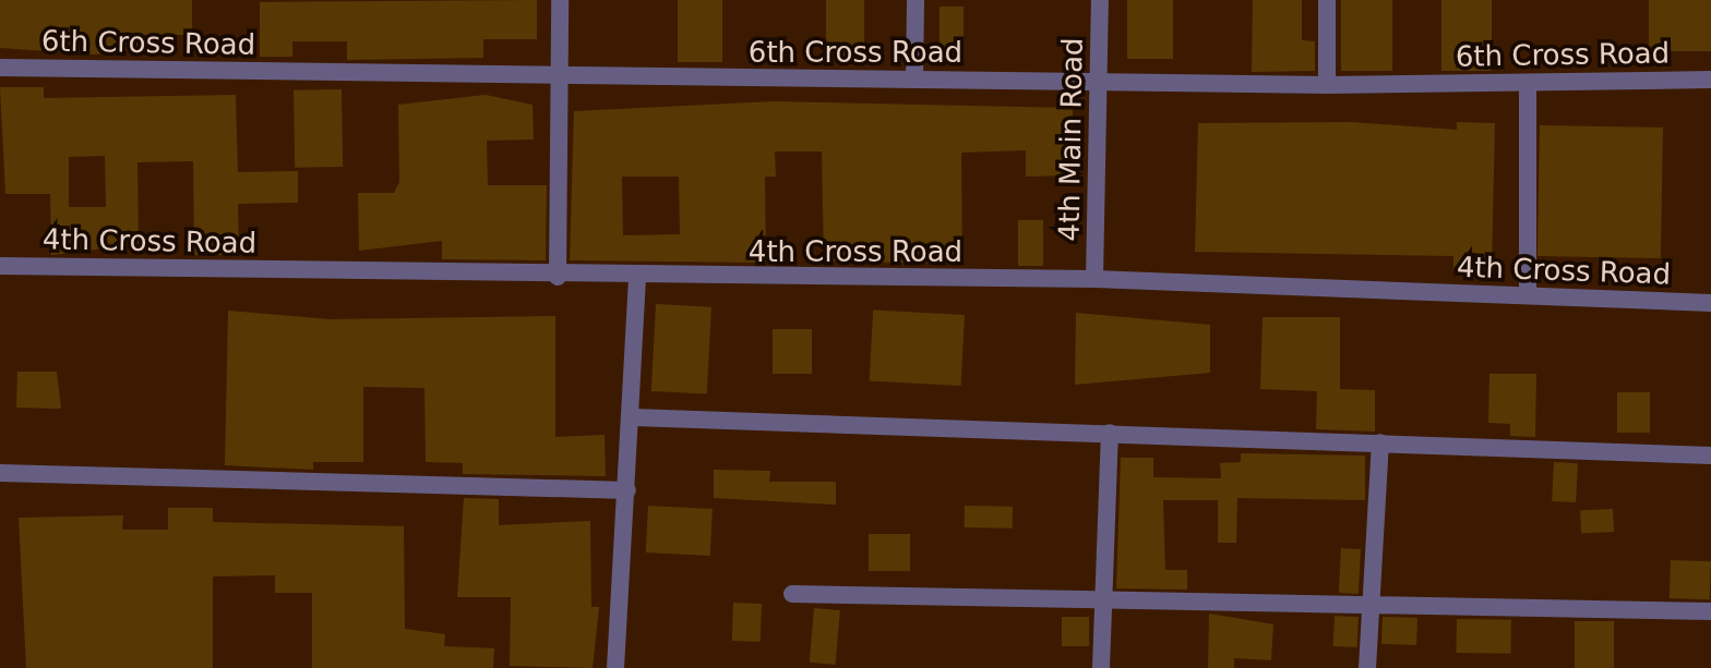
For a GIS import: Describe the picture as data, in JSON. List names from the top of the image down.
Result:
{
  "streets": {
    "street": ["6th Cross Road", "4th Main Road", "4th Cross Road"]
  },
  "crossings": [
    ["6th Cross Road", "4th Main Road"],
    ["4th Main Road", "4th Cross Road"]
  ]
}
